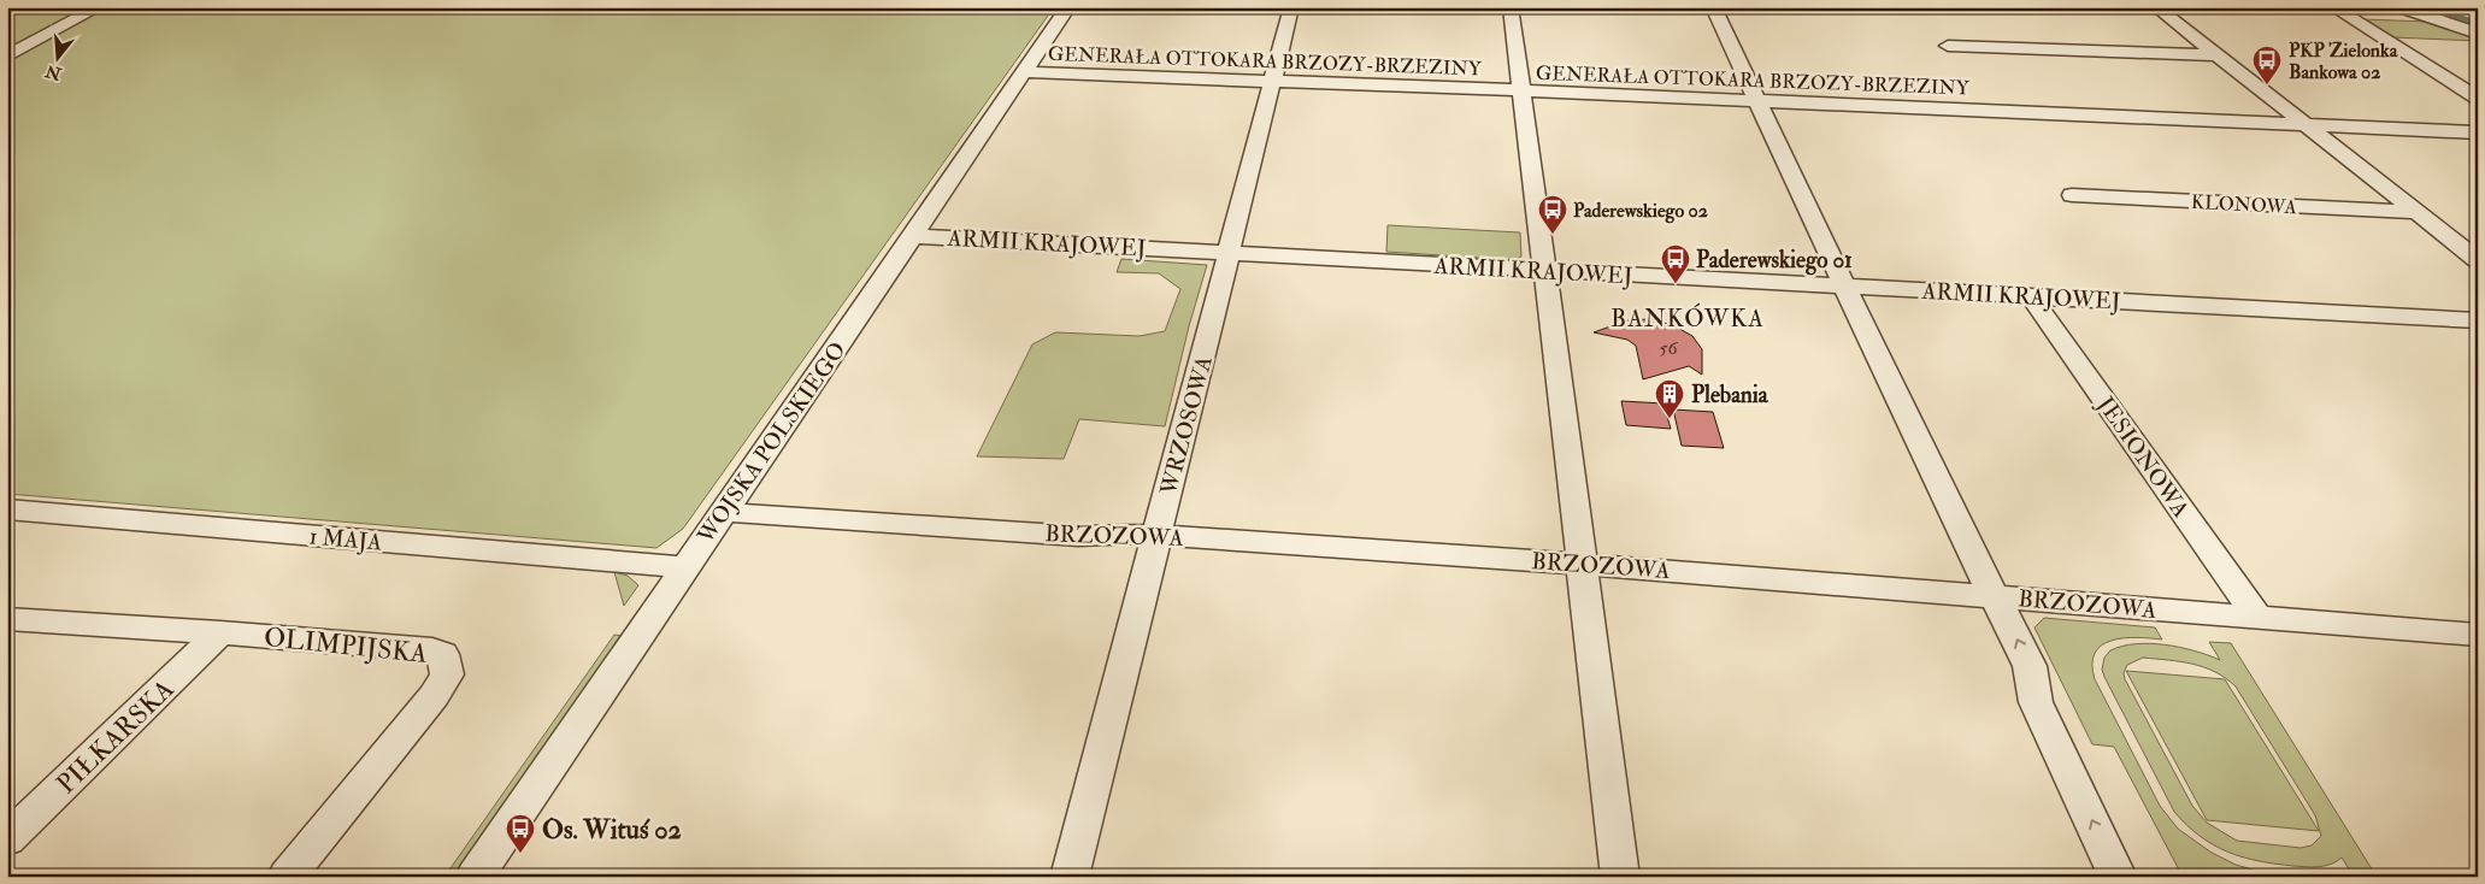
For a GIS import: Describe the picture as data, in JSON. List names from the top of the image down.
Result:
{
  "streets": {
    "street": [
      "GENERAŁA OTTOKARA BRZOZY-BRZEZINY",
      "KLONOWA",
      "ARMII KRAJOWEJ",
      "WRZOSOWA",
      "WOJSKA POLSKIEGO",
      "JESIONOWA",
      "BRZOZOWA",
      "1 MAJA",
      "OLIMPIJSKA",
      "PIŁKARSKA"
    ]
  },
  "crossings": [
    ["GENERAŁA OTTOKARA BRZOZY-BRZEZINY", "WRZOSOWA"],
    ["GENERAŁA OTTOKARA BRZOZY-BRZEZINY", "WOJSKA POLSKIEGO"],
    ["ARMII KRAJOWEJ", "WRZOSOWA"],
    ["ARMII KRAJOWEJ", "WOJSKA POLSKIEGO"],
    ["ARMII KRAJOWEJ", "JESIONOWA"],
    ["WRZOSOWA", "BRZOZOWA"],
    ["WOJSKA POLSKIEGO", "BRZOZOWA"],
    ["WOJSKA POLSKIEGO", "1 MAJA"],
    ["JESIONOWA", "BRZOZOWA"],
    ["OLIMPIJSKA", "PIŁKARSKA"]
  ],
  "districts": ["BANKÓWKA"],
  "places": {
    "bus stop": [
      "PKP Zielonka Bankowa 02",
      "Paderewskiego 02",
      "Paderewskiego 01",
      "Os. Wituś 02"
    ],
    "building": ["Plebania"]
  },
  "house_numbers": ["56"],
  "north": "bottom"
}
